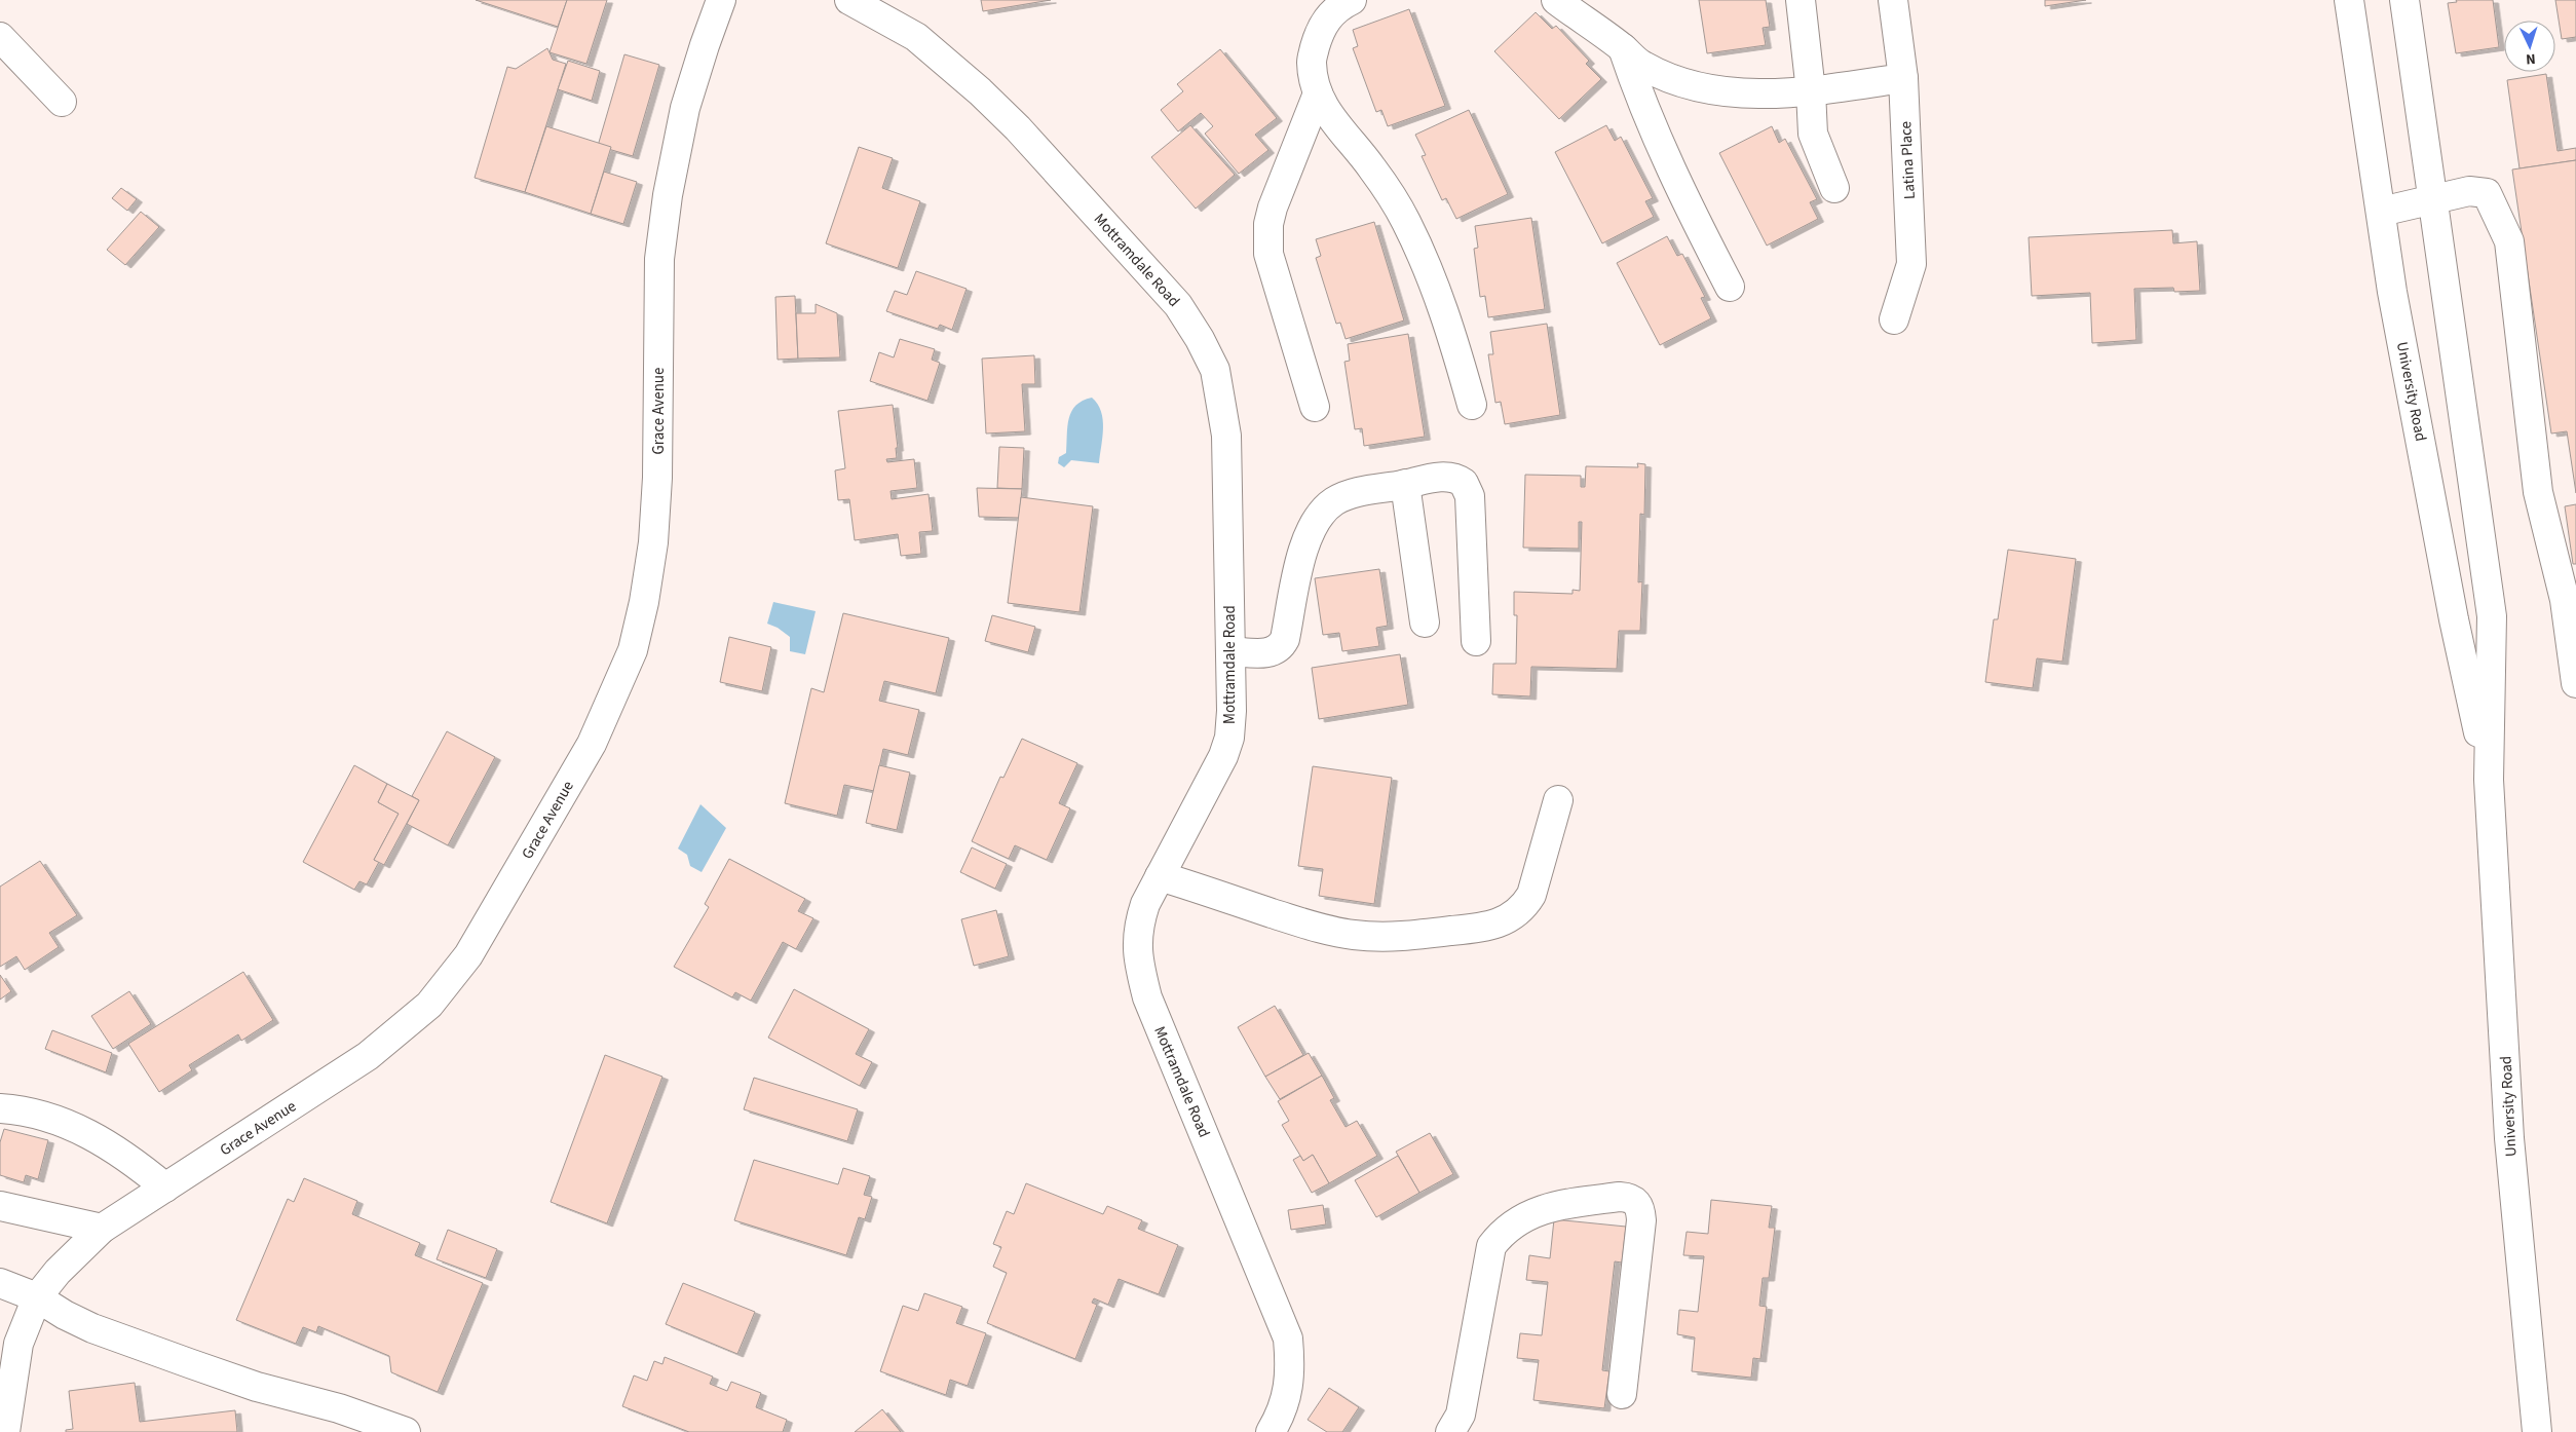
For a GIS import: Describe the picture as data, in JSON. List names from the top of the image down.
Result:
{
  "streets": {
    "street": [
      "Latina Place",
      "Mottramdale Road",
      "University Road",
      "Grace Avenue"
    ]
  },
  "north": "bottom"
}
